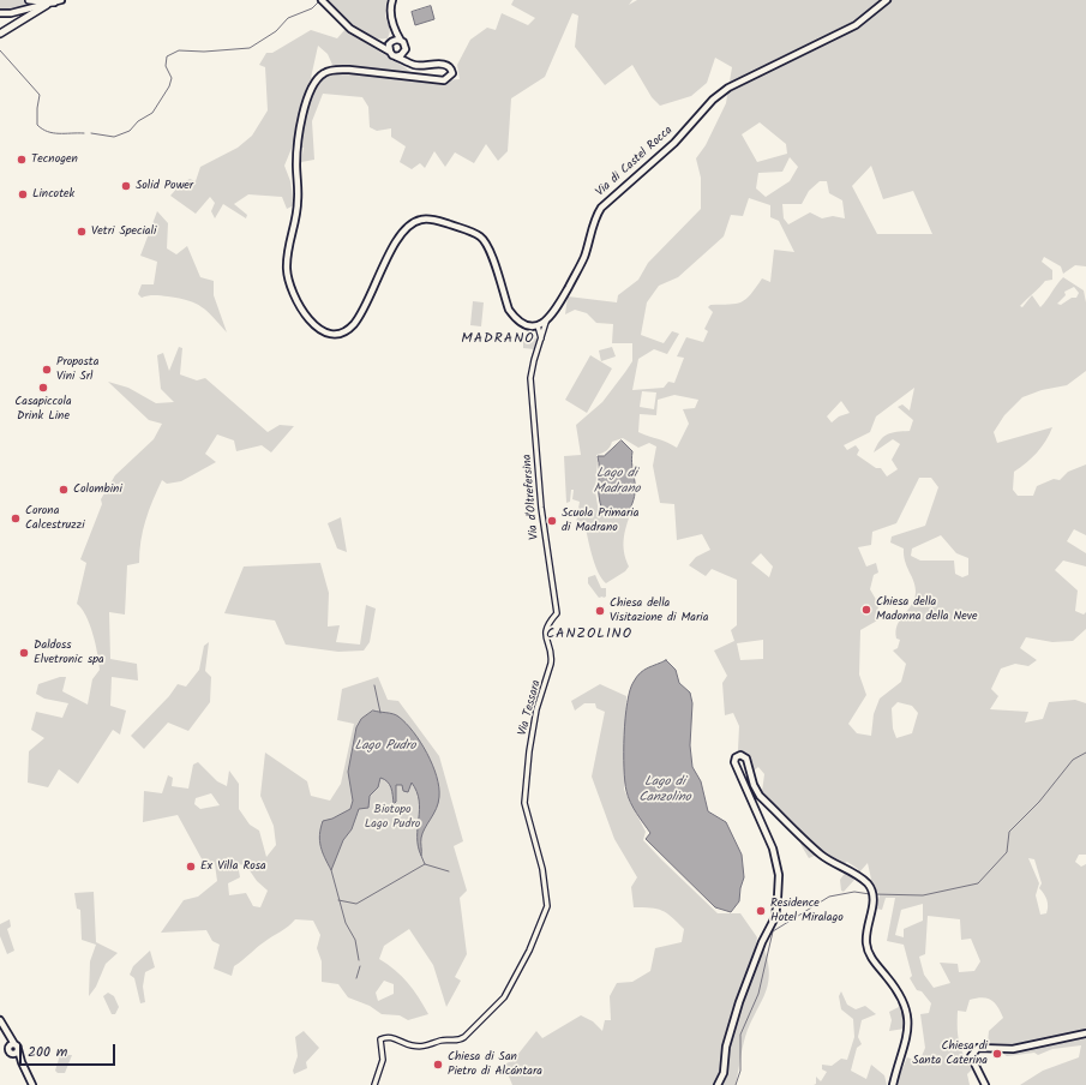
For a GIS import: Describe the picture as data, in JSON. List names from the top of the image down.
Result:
{
  "streets": {
    "main road": ["Via di Castel Rocca"],
    "street": ["Via d'Oltrefersina", "Via Tessara"]
  },
  "crossings": [
    ["Via di Castel Rocca", "Via d'Oltrefersina"],
    ["Via d'Oltrefersina", "Via Tessara"]
  ],
  "districts": ["MADRANO", "CANZOLINO"],
  "water": ["Lago di Madrano", "Lago Pudro", "Lago di Canzolino"],
  "parks": ["Biotopo Lago Pudro"],
  "places": [
    "Tecnogen",
    "Solid Power",
    "Lincotek",
    "Vetri Speciali",
    "Proposta Vini Srl",
    "Casapiccola Drink Line",
    "Colombini",
    "Corona Calcestruzzi",
    "Scuola Primaria di Madrano",
    "Chiesa della Madonna della Neve",
    "Chiesa della Visitazione di Maria",
    "Daldoss Elvetronic spa",
    "Ex Villa Rosa",
    "Residence Hotel Miralago",
    "Chiesa di Santa Caterina",
    "Chiesa di San Pietro di Alcántara"
  ],
  "scale_bar": "200 m"
}
